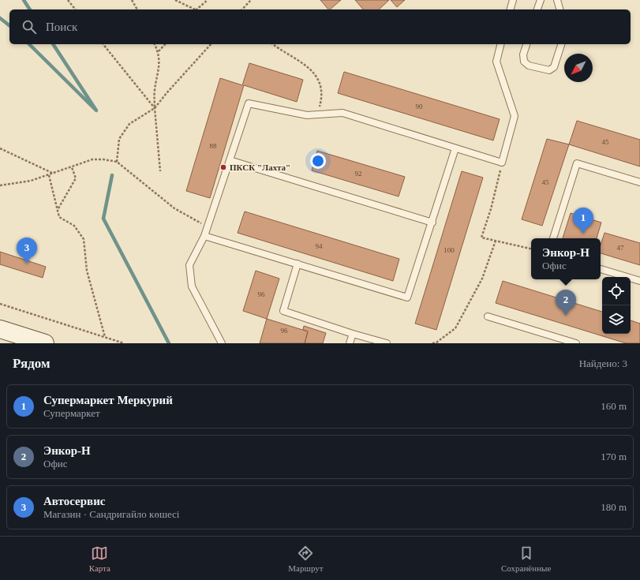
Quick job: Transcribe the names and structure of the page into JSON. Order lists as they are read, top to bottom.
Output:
{
  "places": ["ПКСК \"Лахта\""],
  "house_numbers": [
    "90",
    "45",
    "88",
    "92",
    "45",
    "94",
    "47",
    "100",
    "96",
    "96"
  ],
  "north": "bottom left",
  "page": {
    "search": "Поиск",
    "pins": ["1", "3", "2"],
    "popup": ["Энкор-Н", "Офис"],
    "heading": ["Рядом", "Найдено: 3"],
    "list": [
      {
        "mark": "1",
        "name": "Супермаркет Меркурий",
        "note": "Супермаркет",
        "value": "160 m"
      },
      {
        "mark": "2",
        "name": "Энкор-Н",
        "note": "Офис",
        "value": "170 m"
      },
      {
        "mark": "3",
        "name": "Автосервис",
        "note": "Магазин · Сандригайло көшесі",
        "value": "180 m"
      }
    ],
    "nav": ["Карта", "Маршрут", "Сохранённые"]
  }
}
